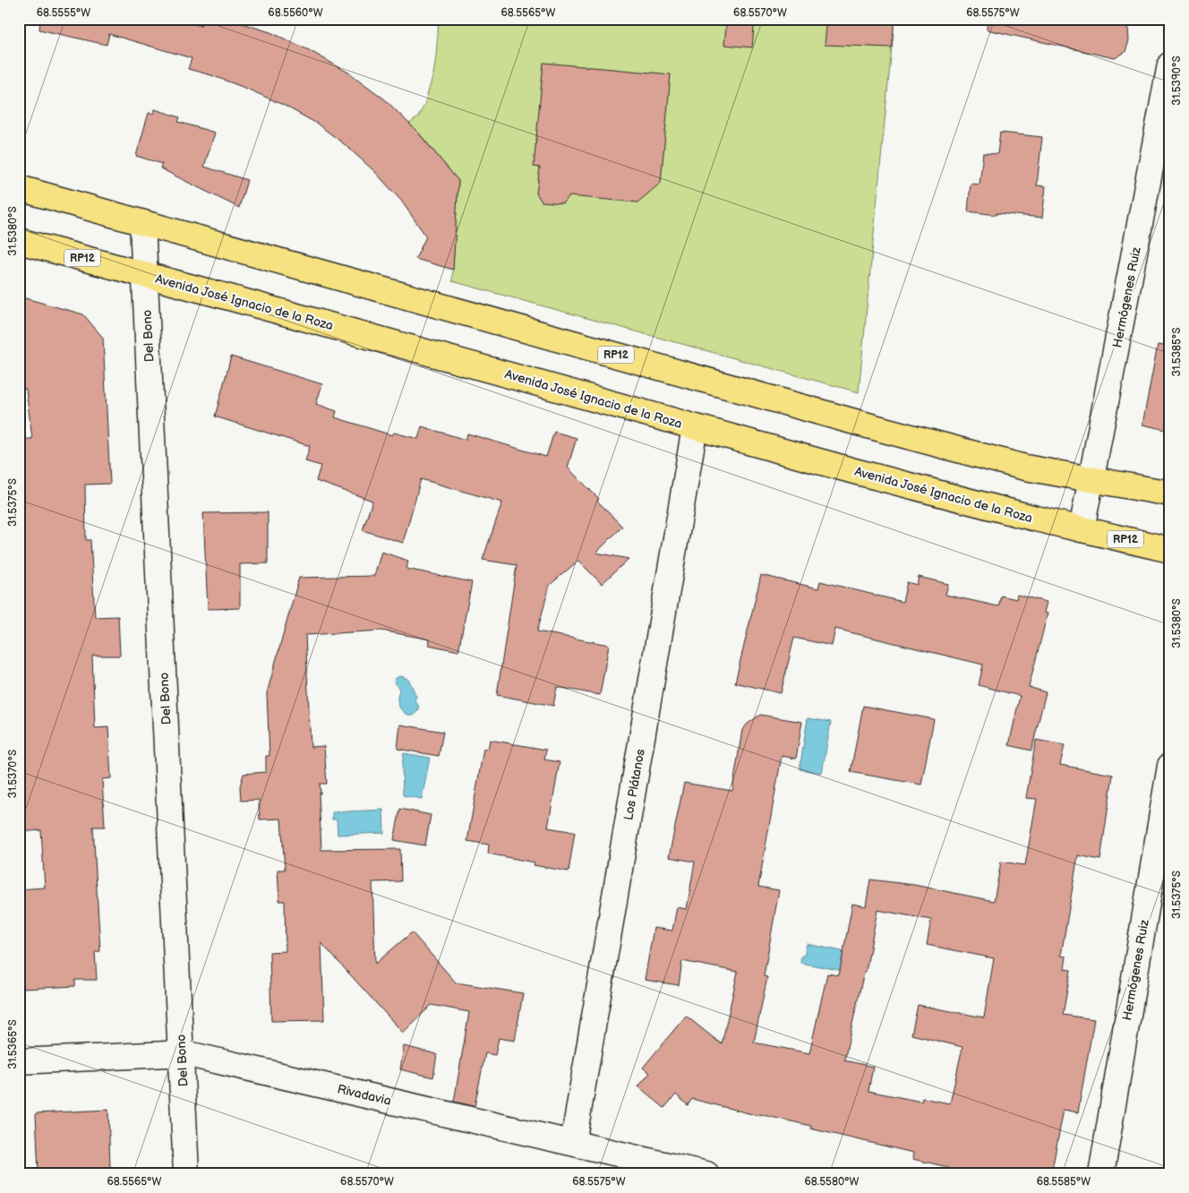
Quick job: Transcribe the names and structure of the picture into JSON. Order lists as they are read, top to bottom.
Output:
{
  "streets": {
    "main road": ["RP12", "Avenida José Ignacio de la Roza"],
    "street": [
      "Hermógenes Ruiz",
      "Del Bono",
      "Los Plátanos",
      "Rivadavia"
    ]
  },
  "crossings": [
    ["RP12", "Hermógenes Ruiz"],
    ["RP12", "Del Bono"],
    ["Hermógenes Ruiz", "Avenida José Ignacio de la Roza"],
    ["Avenida José Ignacio de la Roza", "Del Bono"],
    ["Avenida José Ignacio de la Roza", "Los Plátanos"],
    ["Del Bono", "Rivadavia"],
    ["Los Plátanos", "Rivadavia"]
  ],
  "coordinates": [
    "68.5555°W",
    "68.5560°W",
    "68.5565°W",
    "68.5570°W",
    "68.5575°W",
    "31.5390°S",
    "31.5380°S",
    "31.5385°S",
    "31.5375°S",
    "31.5370°S",
    "31.5365°S",
    "68.5580°W",
    "68.5585°W"
  ]
}
